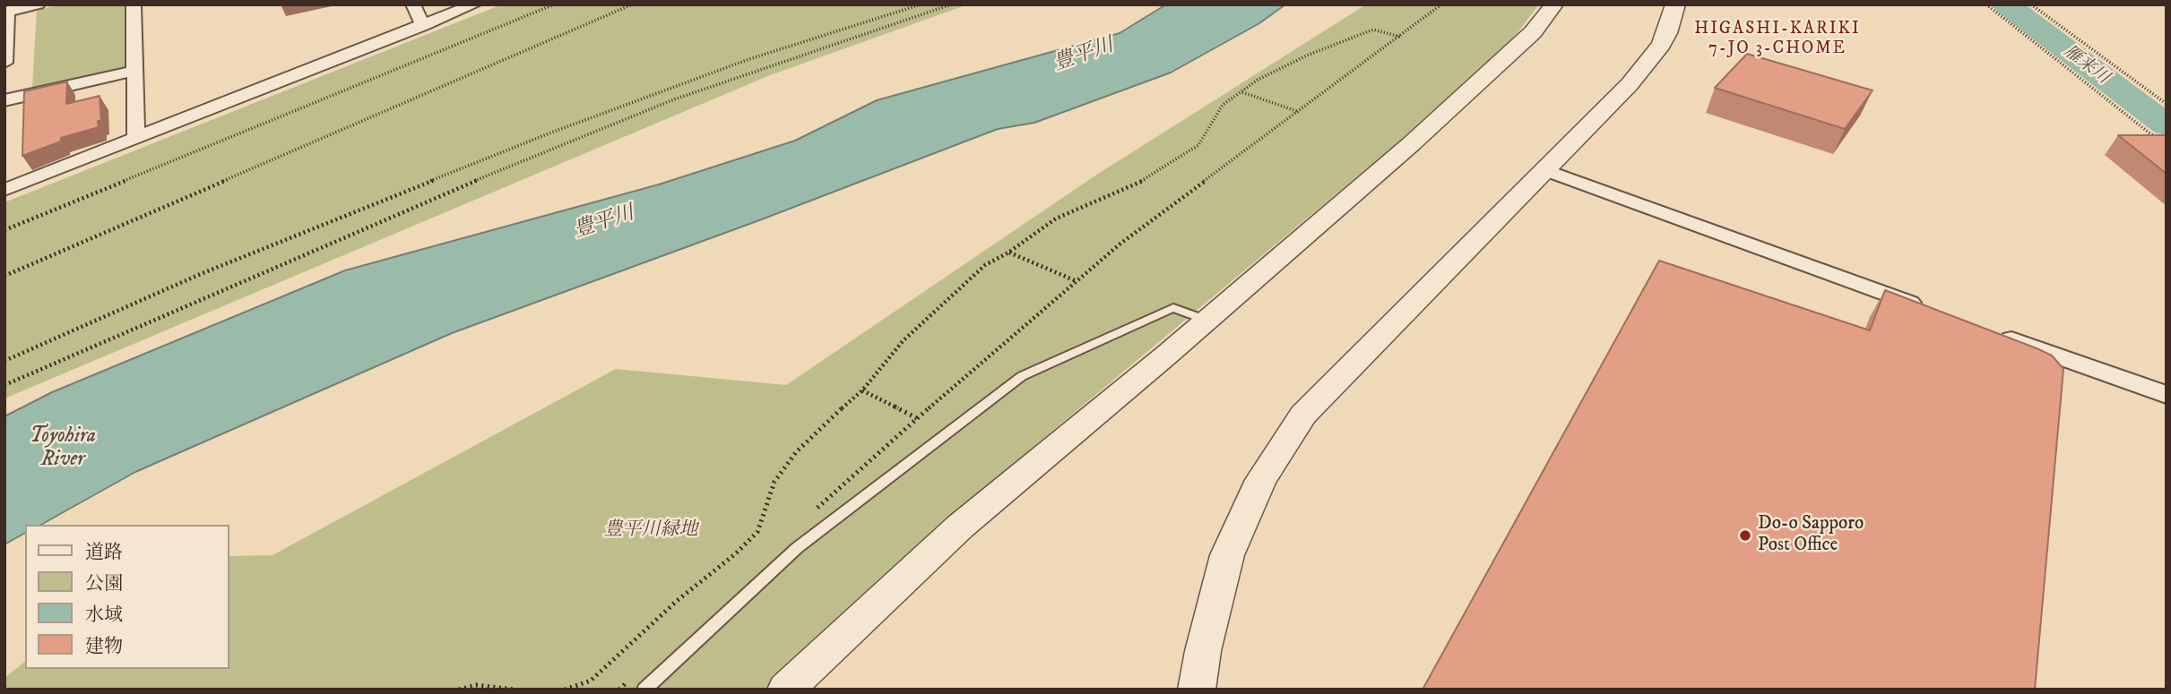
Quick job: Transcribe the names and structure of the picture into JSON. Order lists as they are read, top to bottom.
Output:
{
  "districts": ["HIGASHI-KARIKI 7-JO 3-CHOME"],
  "water": ["豊平川", "雁来川", "Toyohira River"],
  "parks": ["豊平川緑地"],
  "places": ["Do-o Sapporo Post Office"],
  "legend": [
    "道路",
    "公園",
    "水域",
    "建物"
  ]
}
